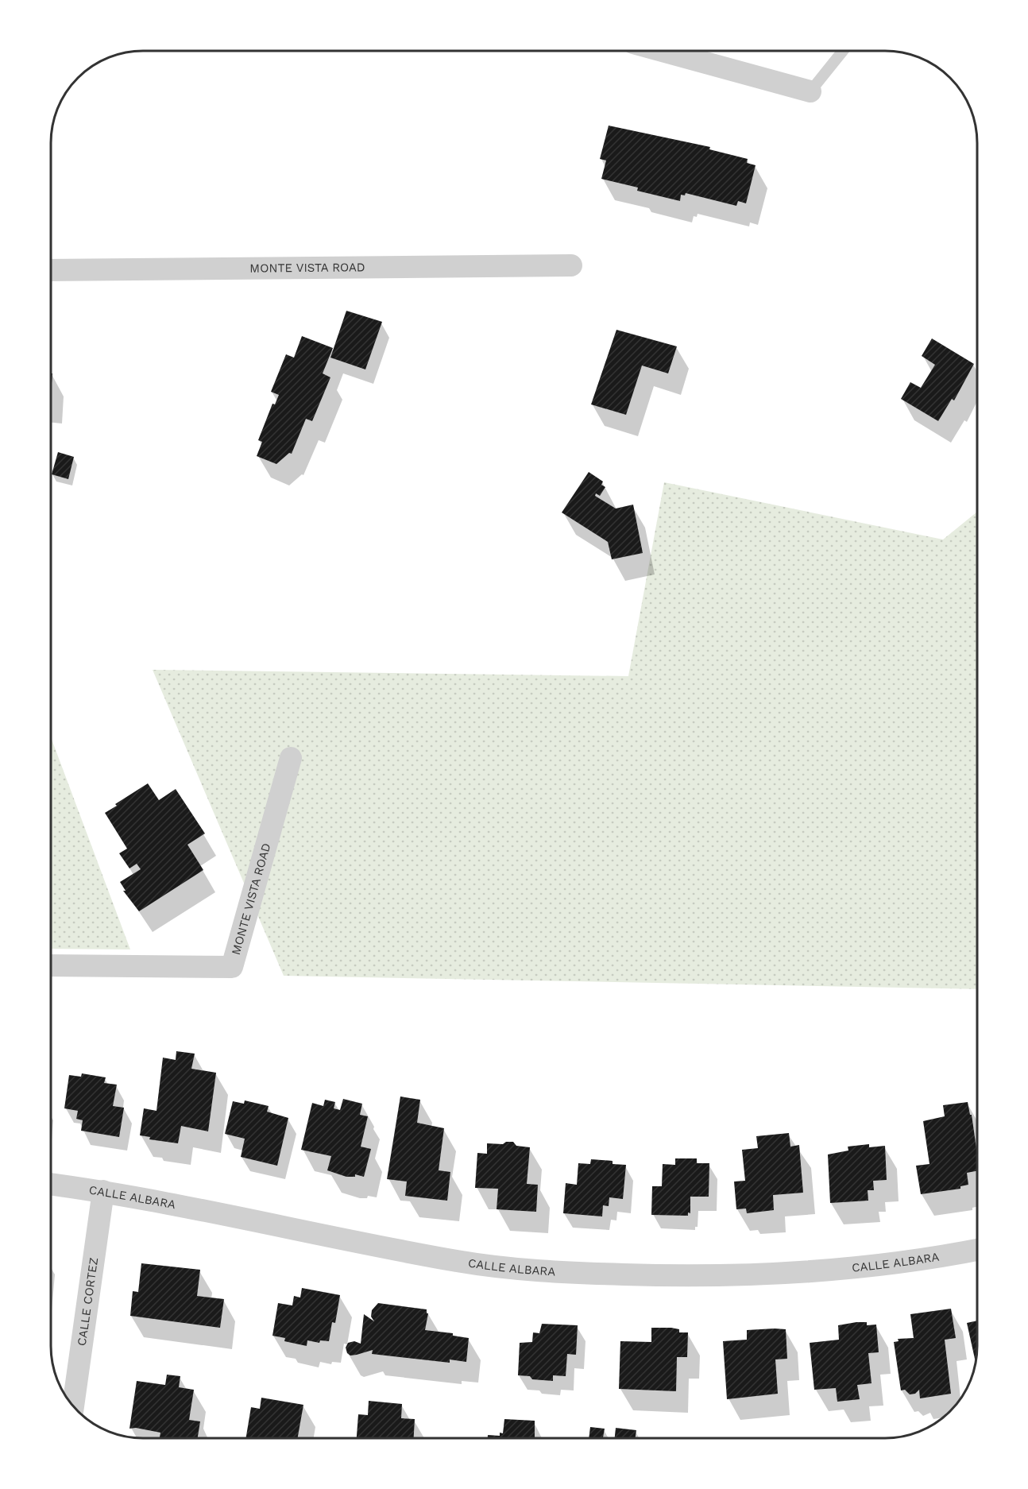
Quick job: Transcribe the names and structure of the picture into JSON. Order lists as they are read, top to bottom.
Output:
{
  "streets": {
    "street": ["MONTE VISTA ROAD", "CALLE ALBARA", "CALLE CORTEZ"]
  },
  "crossings": [
    ["CALLE ALBARA", "CALLE CORTEZ"]
  ]
}
